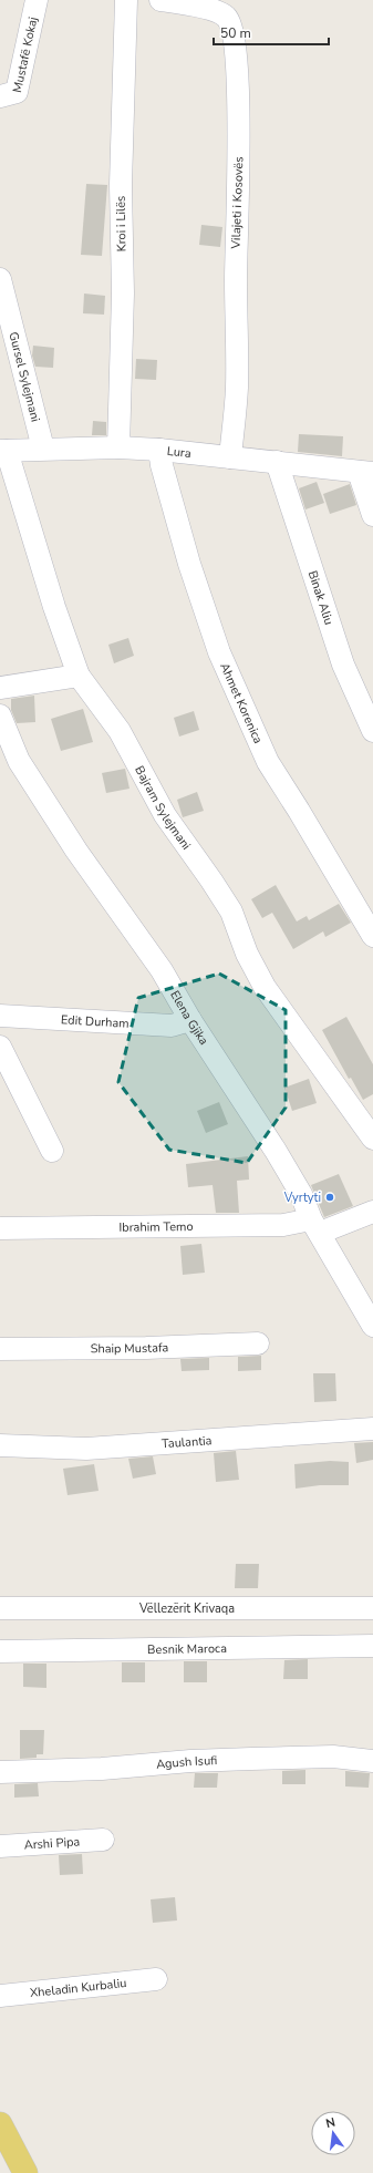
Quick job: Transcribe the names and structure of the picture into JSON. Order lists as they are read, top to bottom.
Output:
{
  "streets": {
    "street": [
      "Mustafë Kokaj",
      "Vilajeti i Kosovës",
      "Kroi i Lilës",
      "Gursel Sylejmani",
      "Lura",
      "Binak Aliu",
      "Ahmet Korenica",
      "Bajram Sylejmani",
      "Elena Gjika",
      "Edit Durham",
      "Ibrahim Temo",
      "Shaip Mustafa",
      "Taulantia",
      "Vëllezërit Krivaqa",
      "Besnik Maroca",
      "Agush Isufi",
      "Arshi Pipa",
      "Xheladin Kurbaliu"
    ]
  },
  "crossings": [
    ["Vilajeti i Kosovës", "Lura"],
    ["Kroi i Lilës", "Lura"],
    ["Gursel Sylejmani", "Lura"],
    ["Lura", "Binak Aliu"],
    ["Lura", "Ahmet Korenica"],
    ["Lura", "Bajram Sylejmani"],
    ["Elena Gjika", "Edit Durham"],
    ["Elena Gjika", "Ibrahim Temo"]
  ],
  "places": ["Vyrtyti"],
  "scale_bar": "50 m",
  "north": "top"
}
